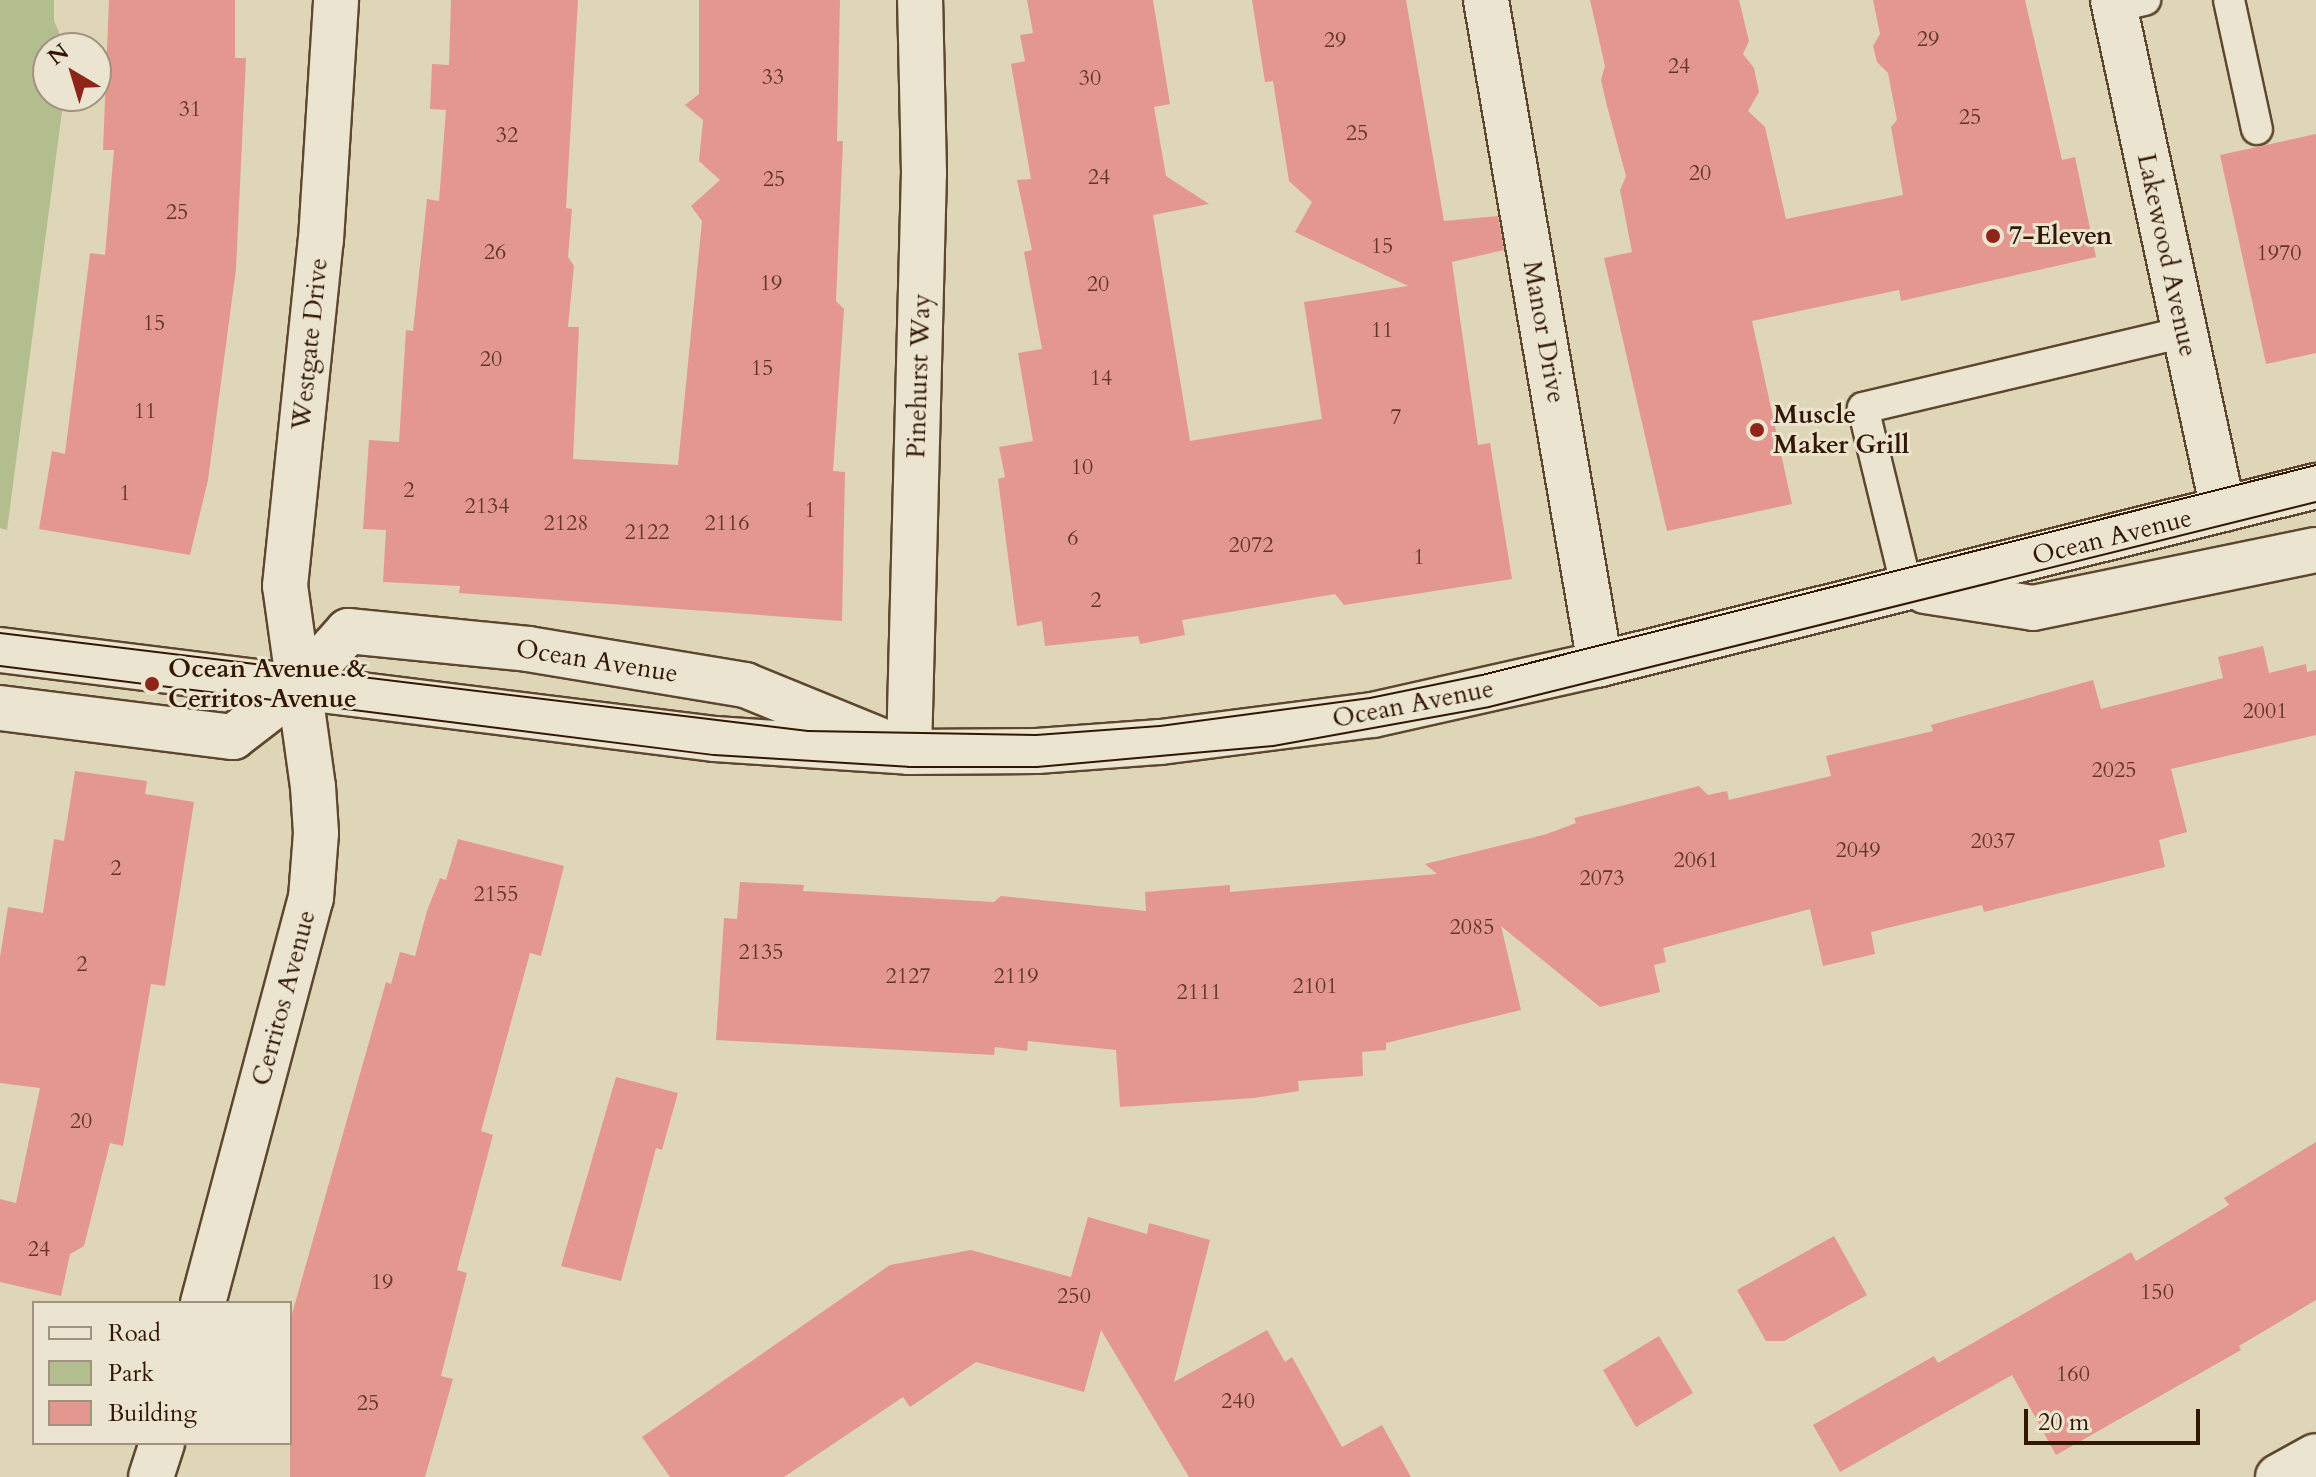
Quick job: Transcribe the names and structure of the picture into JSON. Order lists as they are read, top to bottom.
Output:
{
  "streets": {
    "main road": [
      "Lakewood Avenue",
      "Manor Drive",
      "Westgate Drive",
      "Pinehurst Way",
      "Ocean Avenue",
      "Cerritos Avenue"
    ]
  },
  "crossings": [
    ["Lakewood Avenue", "Ocean Avenue"],
    ["Manor Drive", "Ocean Avenue"],
    ["Westgate Drive", "Ocean Avenue"],
    ["Westgate Drive", "Cerritos Avenue"],
    ["Pinehurst Way", "Ocean Avenue"],
    ["Ocean Avenue", "Cerritos Avenue"]
  ],
  "places": ["7-Eleven", "Muscle Maker Grill", "Ocean Avenue & Cerritos Avenue"],
  "house_numbers": [
    "29",
    "29",
    "24",
    "33",
    "30",
    "31",
    "25",
    "25",
    "32",
    "20",
    "24",
    "25",
    "25",
    "15",
    "26",
    "1970",
    "19",
    "20",
    "15",
    "11",
    "20",
    "15",
    "14",
    "11",
    "7",
    "10",
    "2",
    "1",
    "2134",
    "1",
    "2128",
    "2116",
    "2122",
    "6",
    "2072",
    "1",
    "2",
    "2001",
    "2025",
    "2037",
    "2049",
    "2061",
    "2",
    "2073",
    "2155",
    "2085",
    "2135",
    "2",
    "2127",
    "2119",
    "2101",
    "2111",
    "20",
    "24",
    "19",
    "150",
    "250",
    "160",
    "240",
    "25"
  ],
  "legend": ["Road", "Park", "Building"],
  "scale_bar": "20 m",
  "north": "top left"
}
